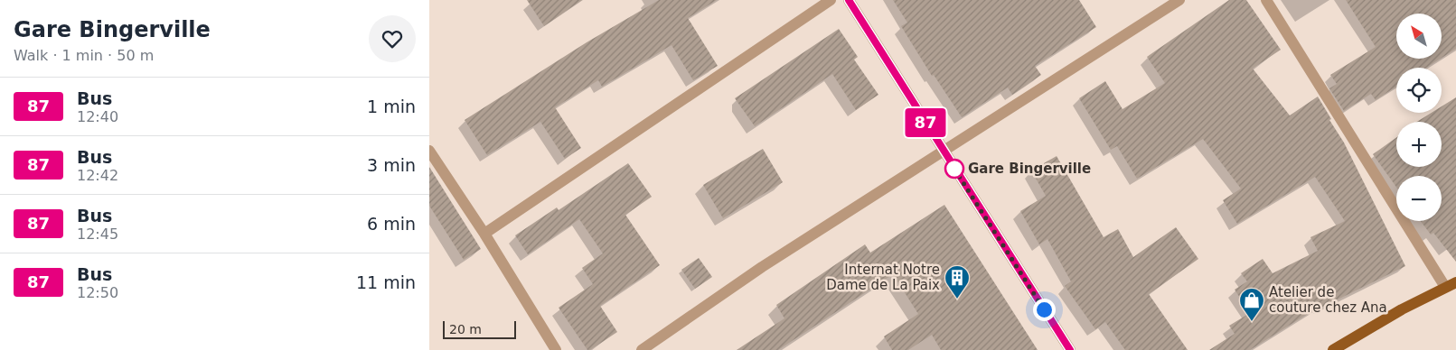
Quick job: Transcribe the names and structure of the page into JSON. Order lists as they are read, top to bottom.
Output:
{
  "places": {
    "other": ["Gare Bingerville"],
    "building": ["Internat Notre Dame de La Paix"],
    "shop": ["Atelier de couture chez Ana"]
  },
  "lines": ["bus line 87"],
  "scale_bar": "20 m",
  "north": "top left",
  "page": {
    "heading": ["Gare Bingerville", "Walk · 1 min · 50 m"],
    "on_map": "87",
    "map_buttons": ["+", "−"],
    "list": [
      {
        "mark": "87",
        "name": "Bus",
        "note": "12:40",
        "value": "1 min"
      },
      {
        "mark": "87",
        "name": "Bus",
        "note": "12:42",
        "value": "3 min"
      },
      {
        "mark": "87",
        "name": "Bus",
        "note": "12:45",
        "value": "6 min"
      },
      {
        "mark": "87",
        "name": "Bus",
        "note": "12:50",
        "value": "11 min"
      }
    ],
    "scale": "20 m"
  }
}
